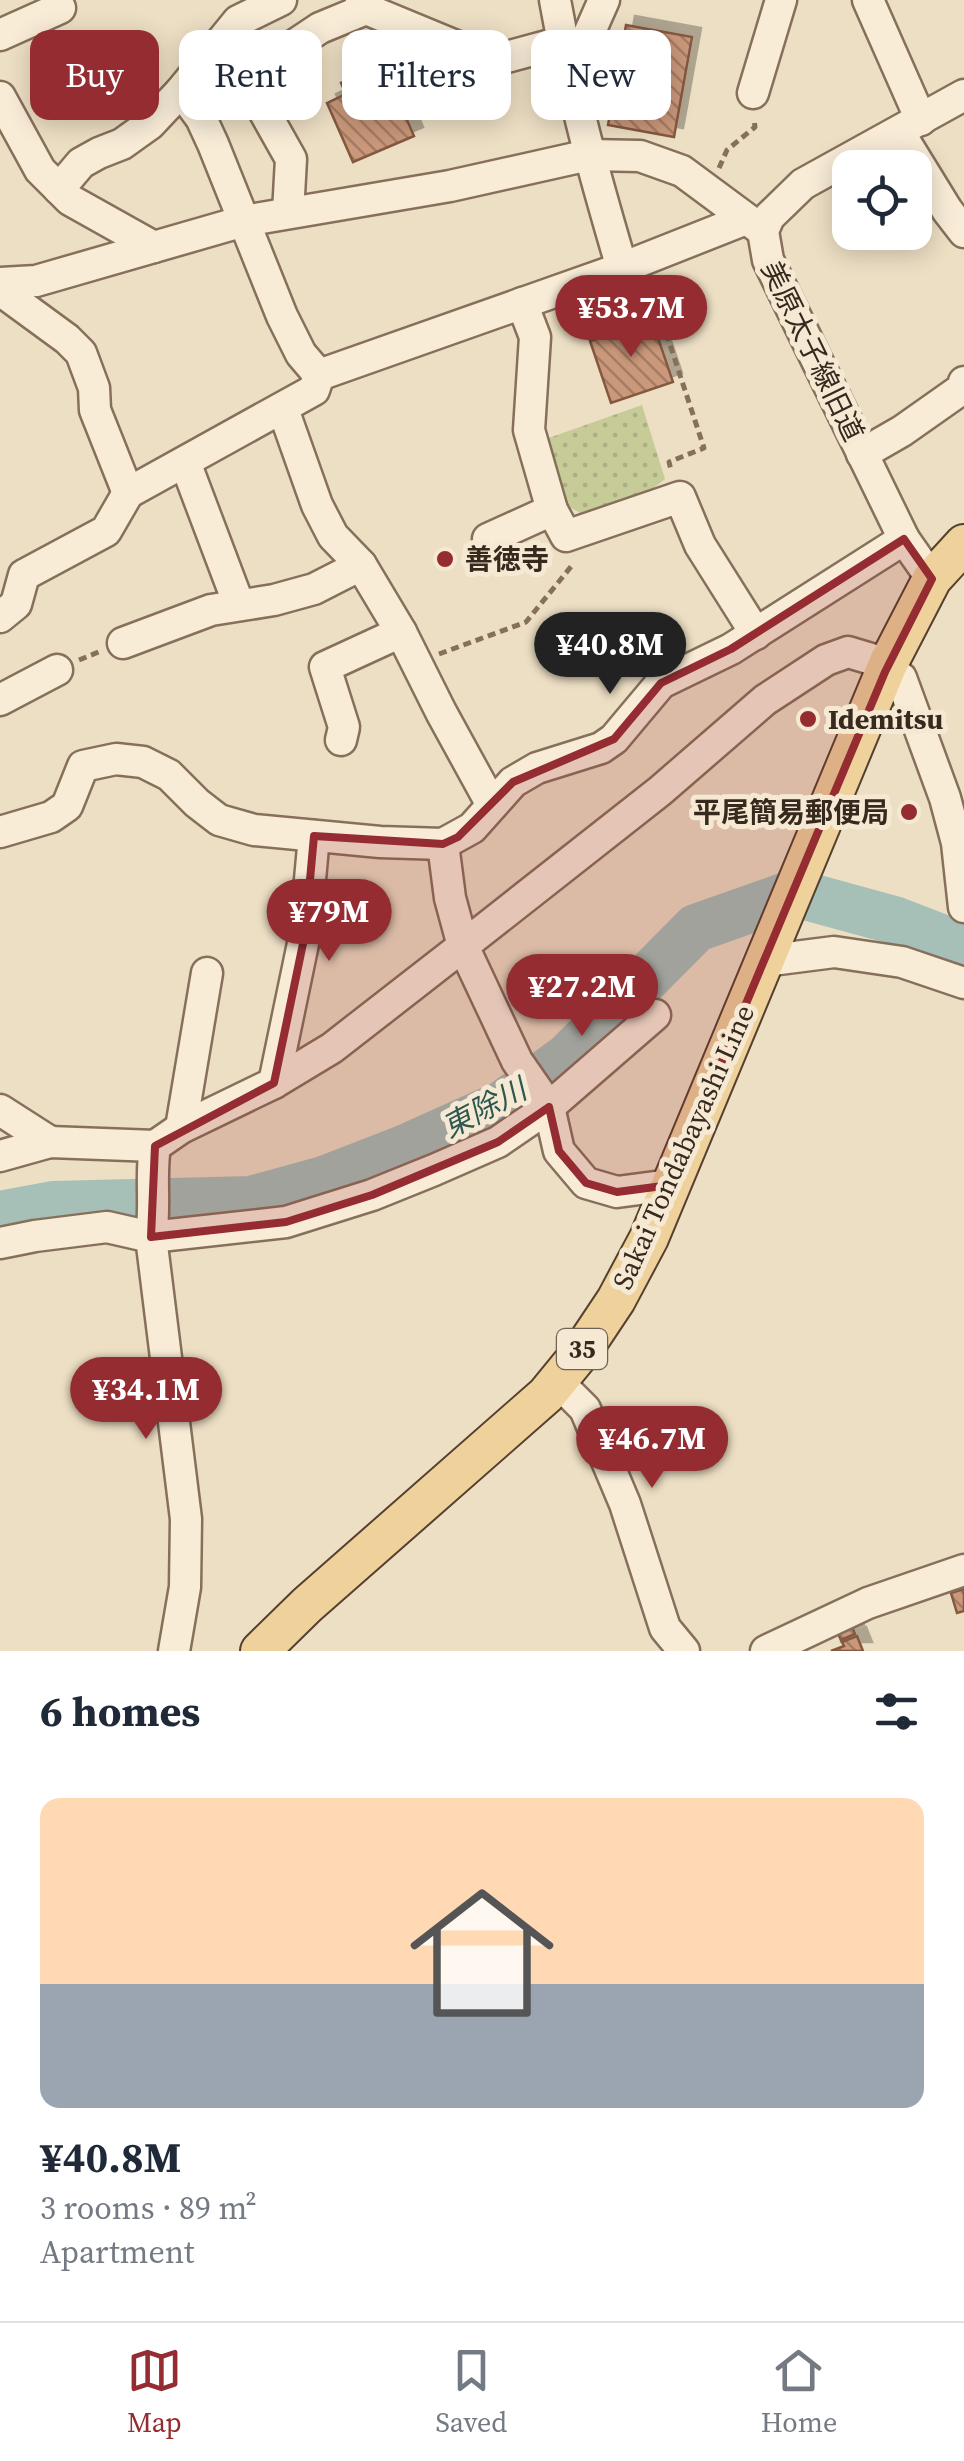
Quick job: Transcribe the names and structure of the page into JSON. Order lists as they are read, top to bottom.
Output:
{
  "streets": {
    "main road": ["Sakai Tondabayashi Line", "35"],
    "street": ["美原太子線旧道"]
  },
  "crossings": [
    ["美原太子線旧道", "Sakai Tondabayashi Line"]
  ],
  "water": ["東除川"],
  "places": ["善徳寺", "Idemitsu", "平尾簡易郵便局"],
  "page": {
    "chip": [
      "Buy",
      "Rent",
      "Filters",
      "New"
    ],
    "price": [
      "¥53.7M",
      "¥40.8M",
      "¥79M",
      "¥27.2M",
      "¥34.1M",
      "¥46.7M"
    ],
    "heading": "6 homes",
    "list": [
      {
        "name": "¥40.8M",
        "note": "3 rooms · 89 m² · Apartment"
      }
    ],
    "tabs": ["Map", "Saved", "Home"]
  }
}
